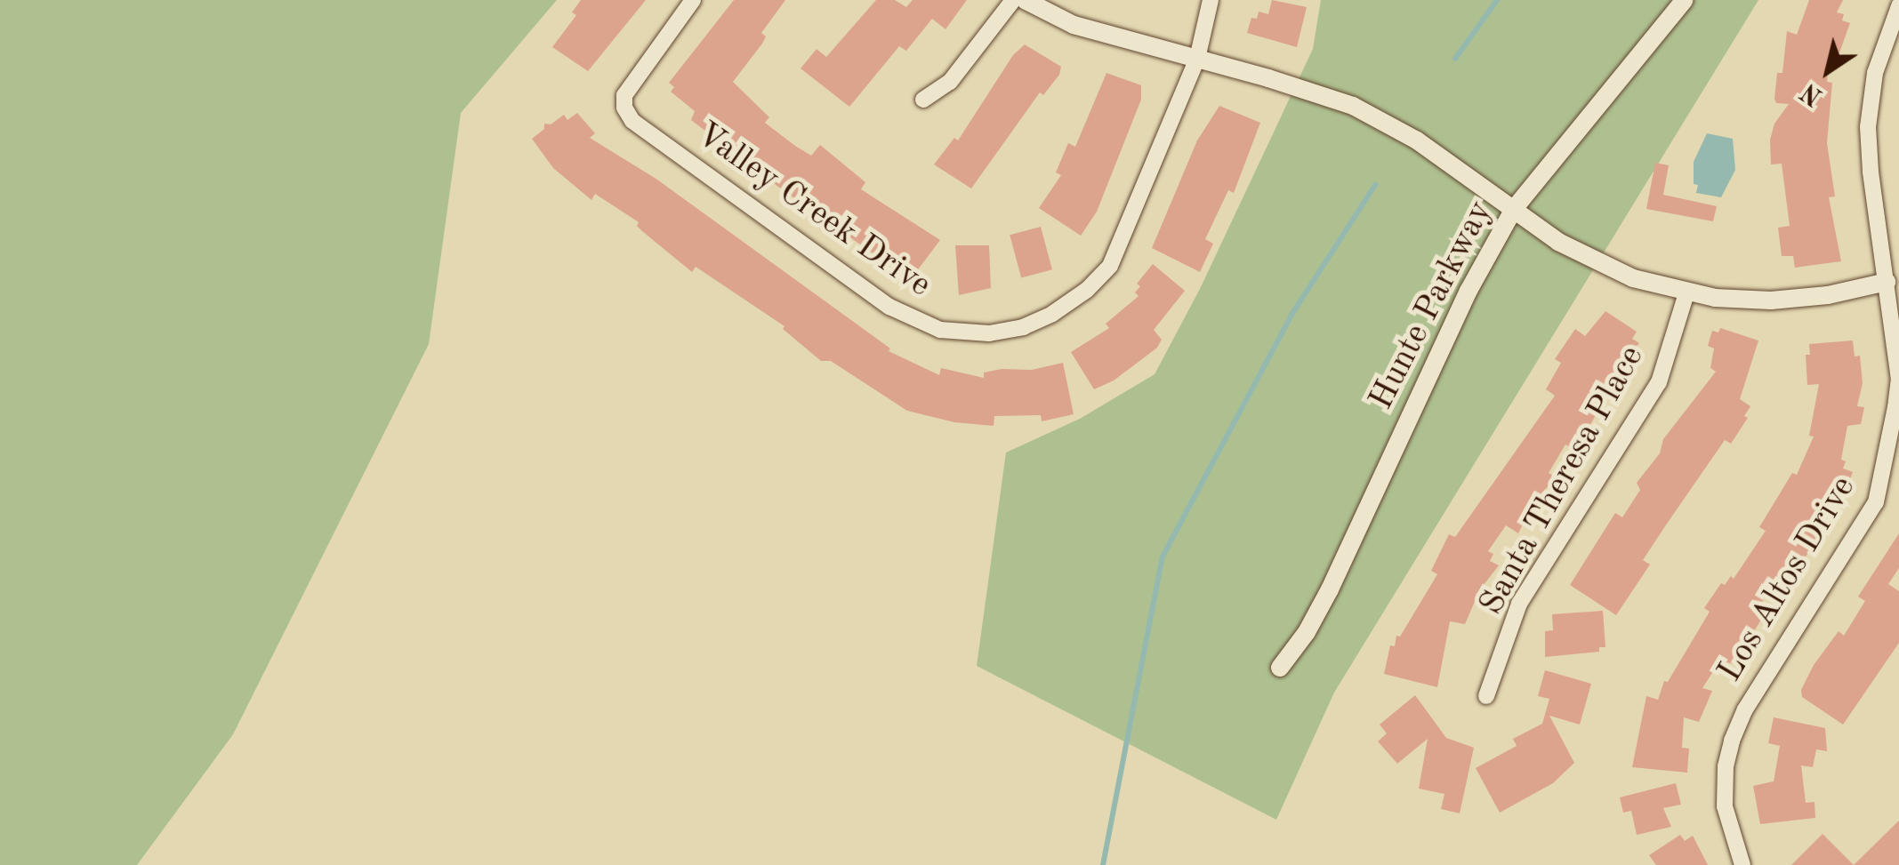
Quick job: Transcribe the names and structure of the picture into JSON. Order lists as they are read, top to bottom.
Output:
{
  "streets": {
    "street": [
      "Valley Creek Drive",
      "Hunte Parkway",
      "Santa Theresa Place",
      "Los Altos Drive"
    ]
  },
  "north": "bottom left"
}
